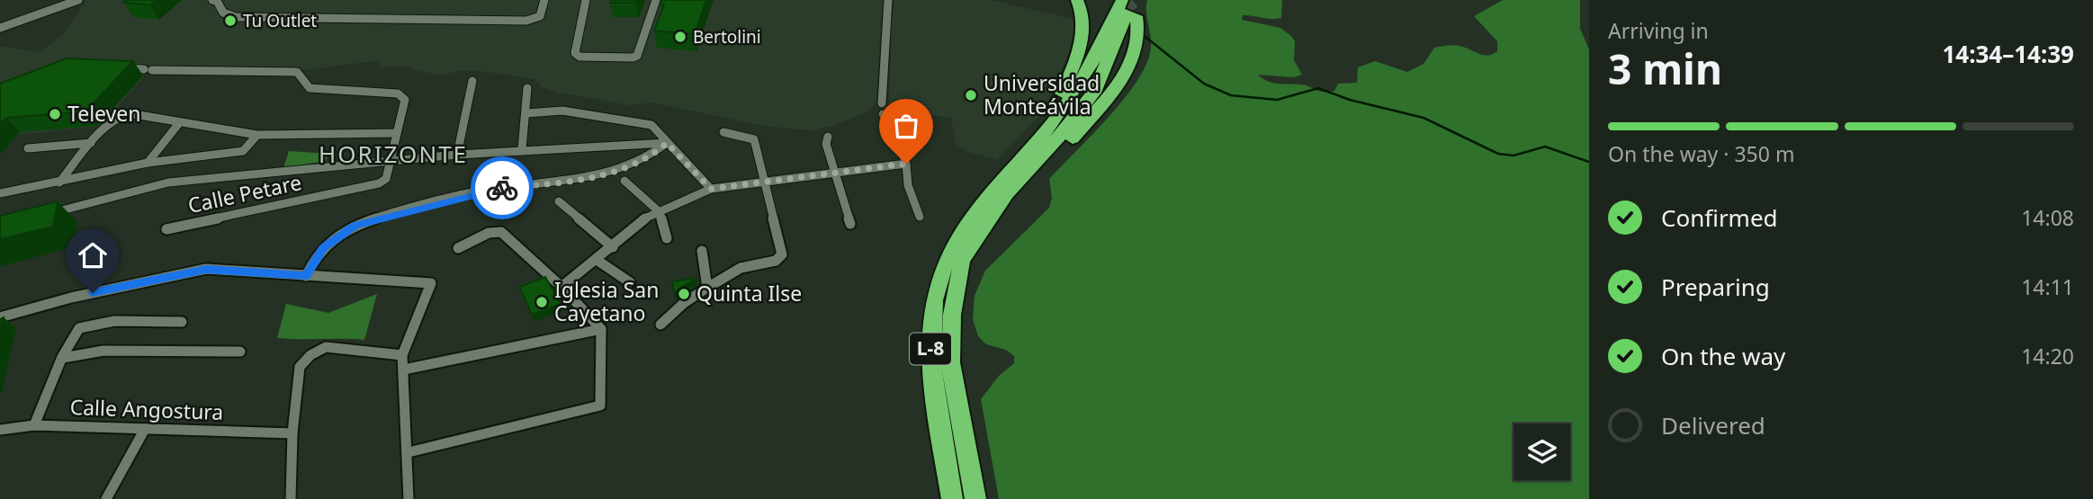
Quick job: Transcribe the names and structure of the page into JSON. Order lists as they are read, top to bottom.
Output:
{
  "streets": {
    "highway": ["L-8"],
    "street": ["Calle Petare", "Calle Angostura"]
  },
  "districts": ["HORIZONTE"],
  "places": [
    "Tu Outlet",
    "Bertolini",
    "Universidad Monteávila",
    "Televen",
    "Quinta Ilse",
    "Iglesia San Cayetano"
  ],
  "page": {
    "heading": ["3 min", "Arriving in", "14:34–14:39"],
    "bar": "On the way · 350 m",
    "list": [
      ["Confirmed", "14:08"],
      ["Preparing", "14:11"],
      ["On the way", "14:20"],
      "Delivered"
    ]
  }
}
